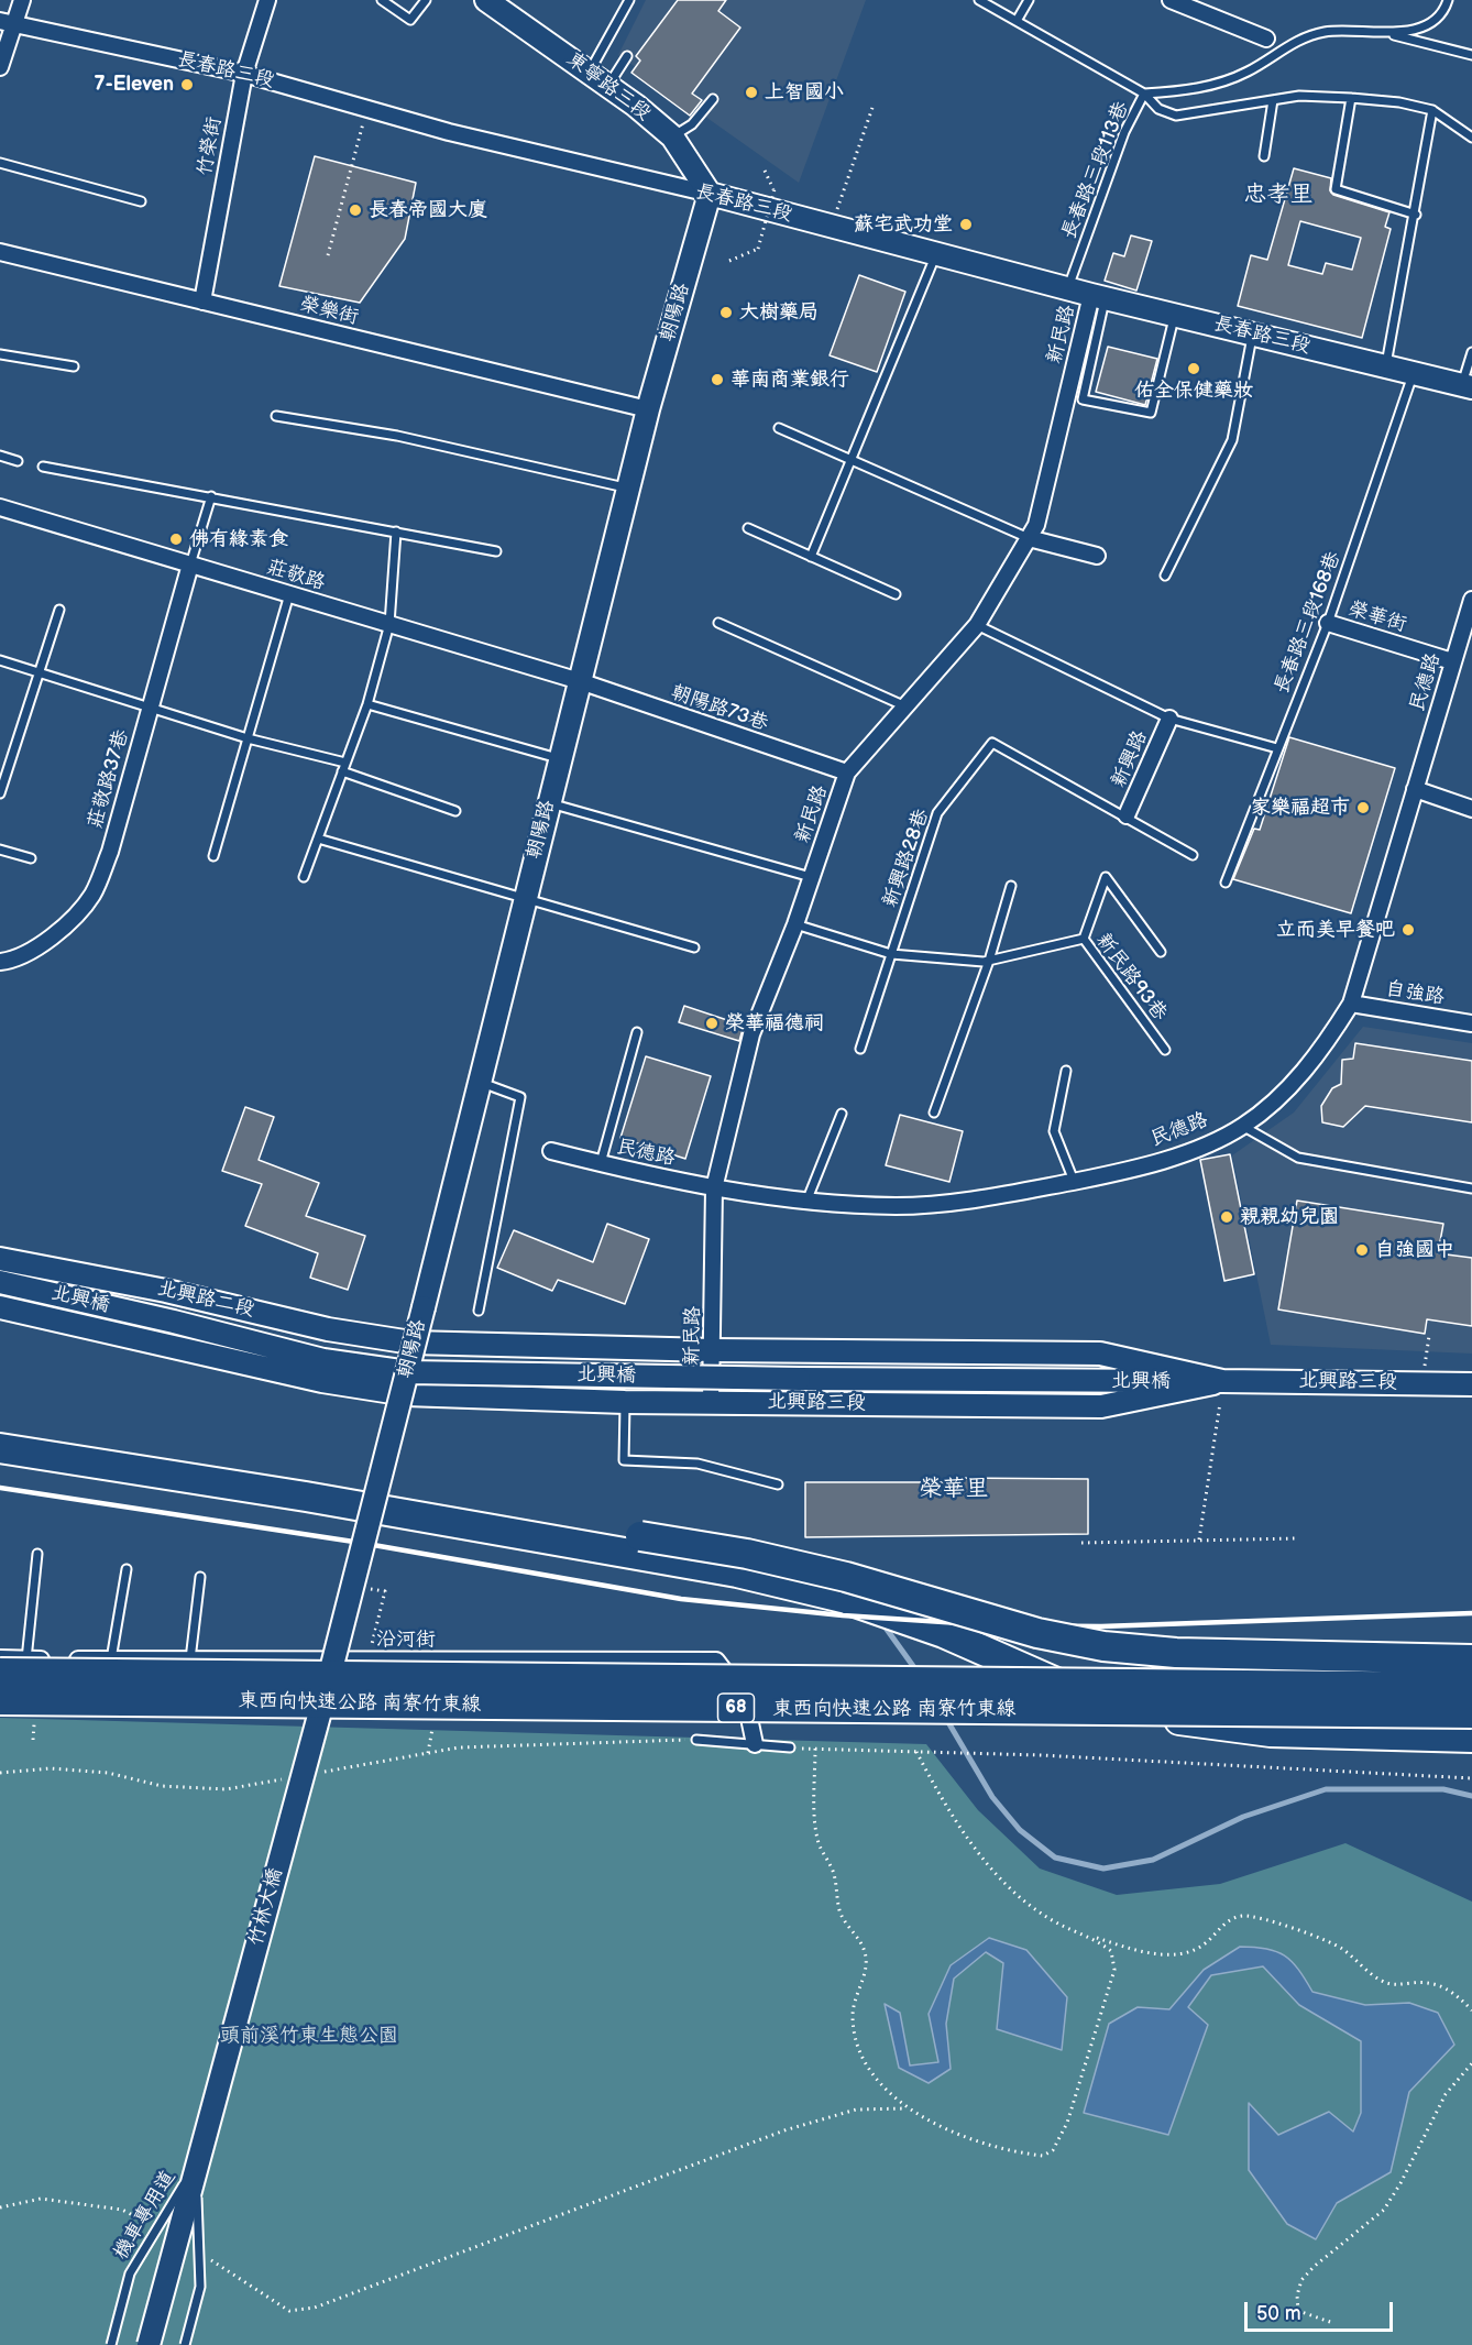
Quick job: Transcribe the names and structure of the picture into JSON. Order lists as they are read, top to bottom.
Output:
{
  "streets": {
    "highway": ["東西向快速公路 南寮竹東線", "68"],
    "street": [
      "長春路三段",
      "東寧路三段",
      "竹榮街",
      "榮樂街",
      "朝陽路",
      "新民路",
      "莊敬路",
      "榮華街",
      "民德路",
      "朝陽路73巷",
      "新興路",
      "莊敬路37巷",
      "自強路",
      "北興橋",
      "北興路二段",
      "北興路三段",
      "沿河街",
      "竹林大橋"
    ],
    "lane": [
      "長春路三段113巷",
      "長春路三段168巷",
      "新興路28巷",
      "新民路93巷",
      "機車專用道"
    ]
  },
  "crossings": [
    ["長春路三段", "東寧路三段"],
    ["長春路三段", "竹榮街"],
    ["長春路三段", "長春路三段113巷"],
    ["長春路三段", "朝陽路"],
    ["長春路三段", "新民路"],
    ["長春路三段", "長春路三段168巷"],
    ["東寧路三段", "朝陽路"],
    ["竹榮街", "榮樂街"],
    ["榮樂街", "朝陽路"],
    ["朝陽路", "莊敬路"],
    ["朝陽路", "朝陽路73巷"],
    ["朝陽路", "北興橋"],
    ["朝陽路", "竹林大橋"],
    ["新民路", "民德路"],
    ["新民路", "朝陽路73巷"],
    ["新民路", "新民路93巷"],
    ["新民路", "北興路三段"],
    ["莊敬路", "朝陽路73巷"],
    ["莊敬路", "莊敬路37巷"],
    ["榮華街", "長春路三段168巷"],
    ["榮華街", "民德路"],
    ["民德路", "自強路"],
    ["新興路", "新興路28巷"],
    ["新興路28巷", "新民路93巷"],
    ["北興橋", "北興路三段"],
    ["北興路二段", "北興路三段"],
    ["竹林大橋", "機車專用道"]
  ],
  "districts": ["忠孝里", "榮華里"],
  "parks": ["頭前溪竹東生態公園"],
  "places": [
    "7-Eleven",
    "上智國小",
    "長春帝國大廈",
    "蘇宅武功堂",
    "大樹藥局",
    "佑全保健藥妝",
    "華南商業銀行",
    "佛有緣素食",
    "家樂福超市",
    "立而美早餐吧",
    "榮華福德祠",
    "親親幼兒園",
    "自強國中"
  ],
  "scale_bar": "50 m"
}
